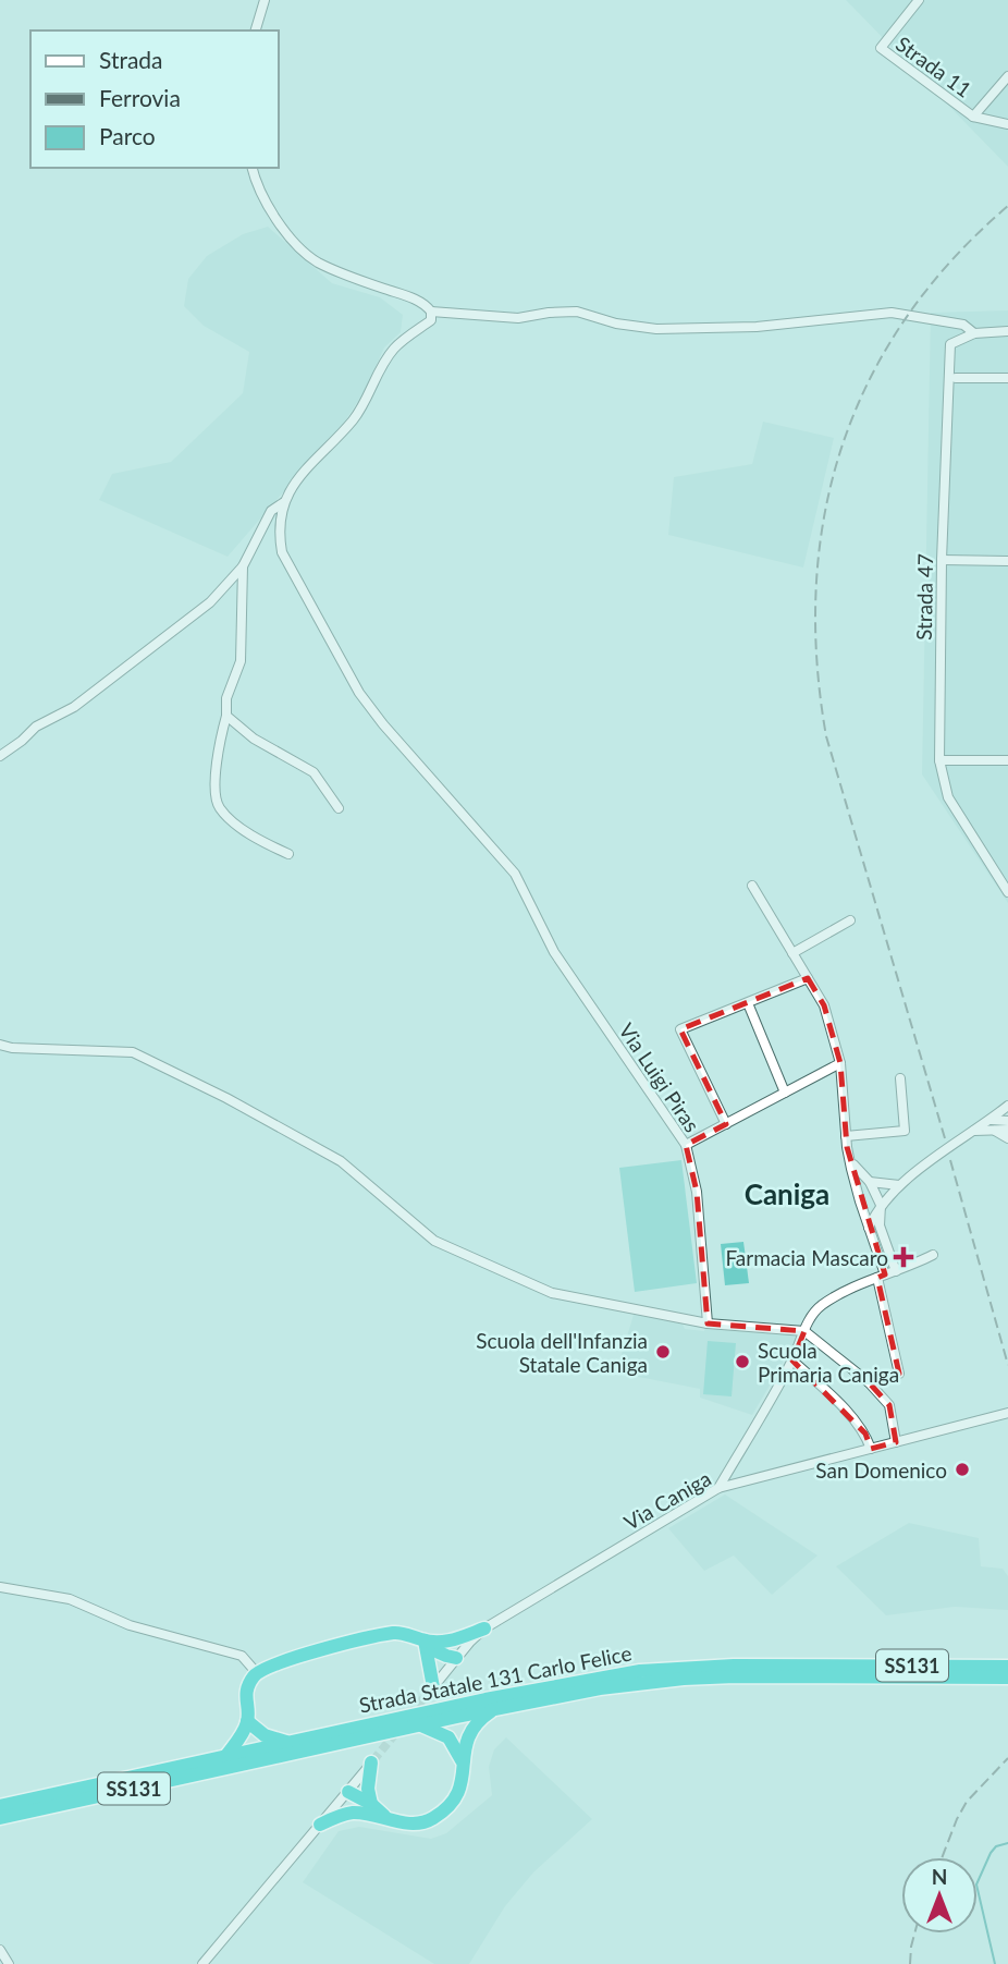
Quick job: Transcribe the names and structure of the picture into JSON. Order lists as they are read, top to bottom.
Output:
{
  "streets": {
    "highway": ["SS131", "Strada Statale 131 Carlo Felice"],
    "street": [
      "Strada 11",
      "Strada 47",
      "Via Luigi Piras",
      "Via Caniga"
    ]
  },
  "districts": ["Caniga"],
  "places": {
    "health": ["Farmacia Mascaro"],
    "other": ["Scuola dell'Infanzia Statale Caniga", "Scuola Primaria Caniga", "San Domenico"]
  },
  "legend": ["Strada", "Ferrovia", "Parco"],
  "north": "top"
}
